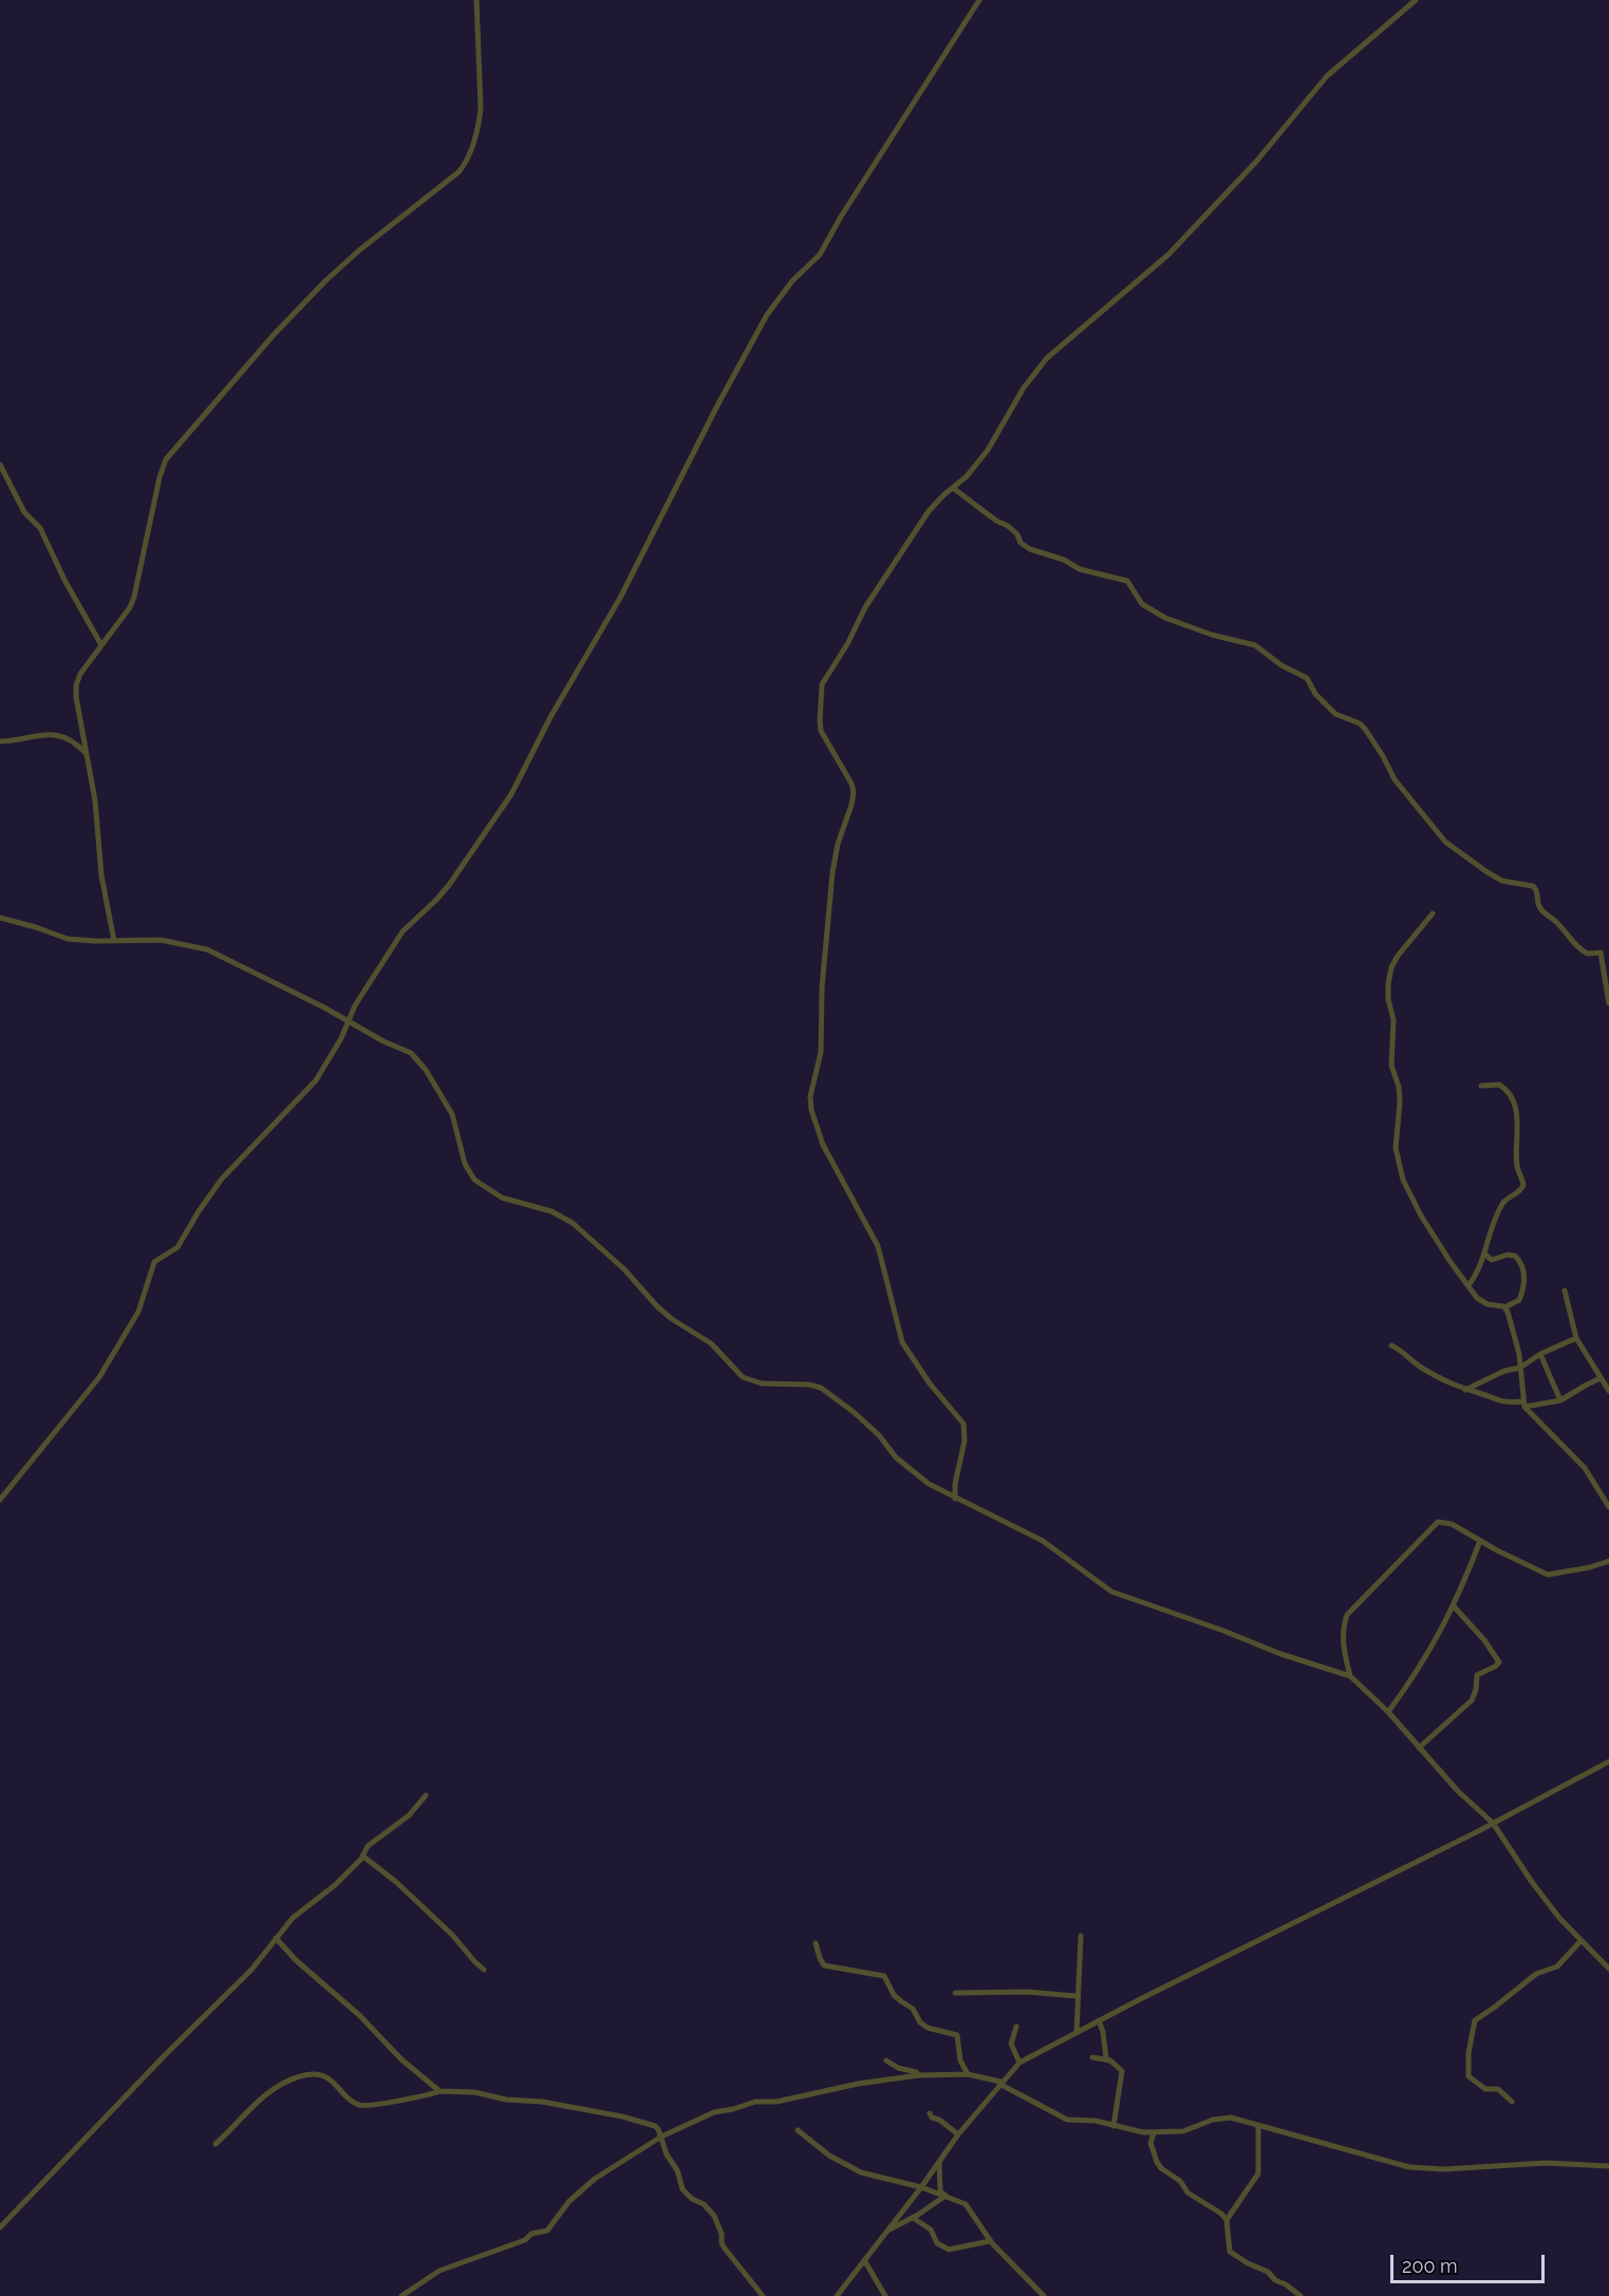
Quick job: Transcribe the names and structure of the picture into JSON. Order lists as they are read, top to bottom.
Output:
{
  "scale_bar": "200 m"
}
